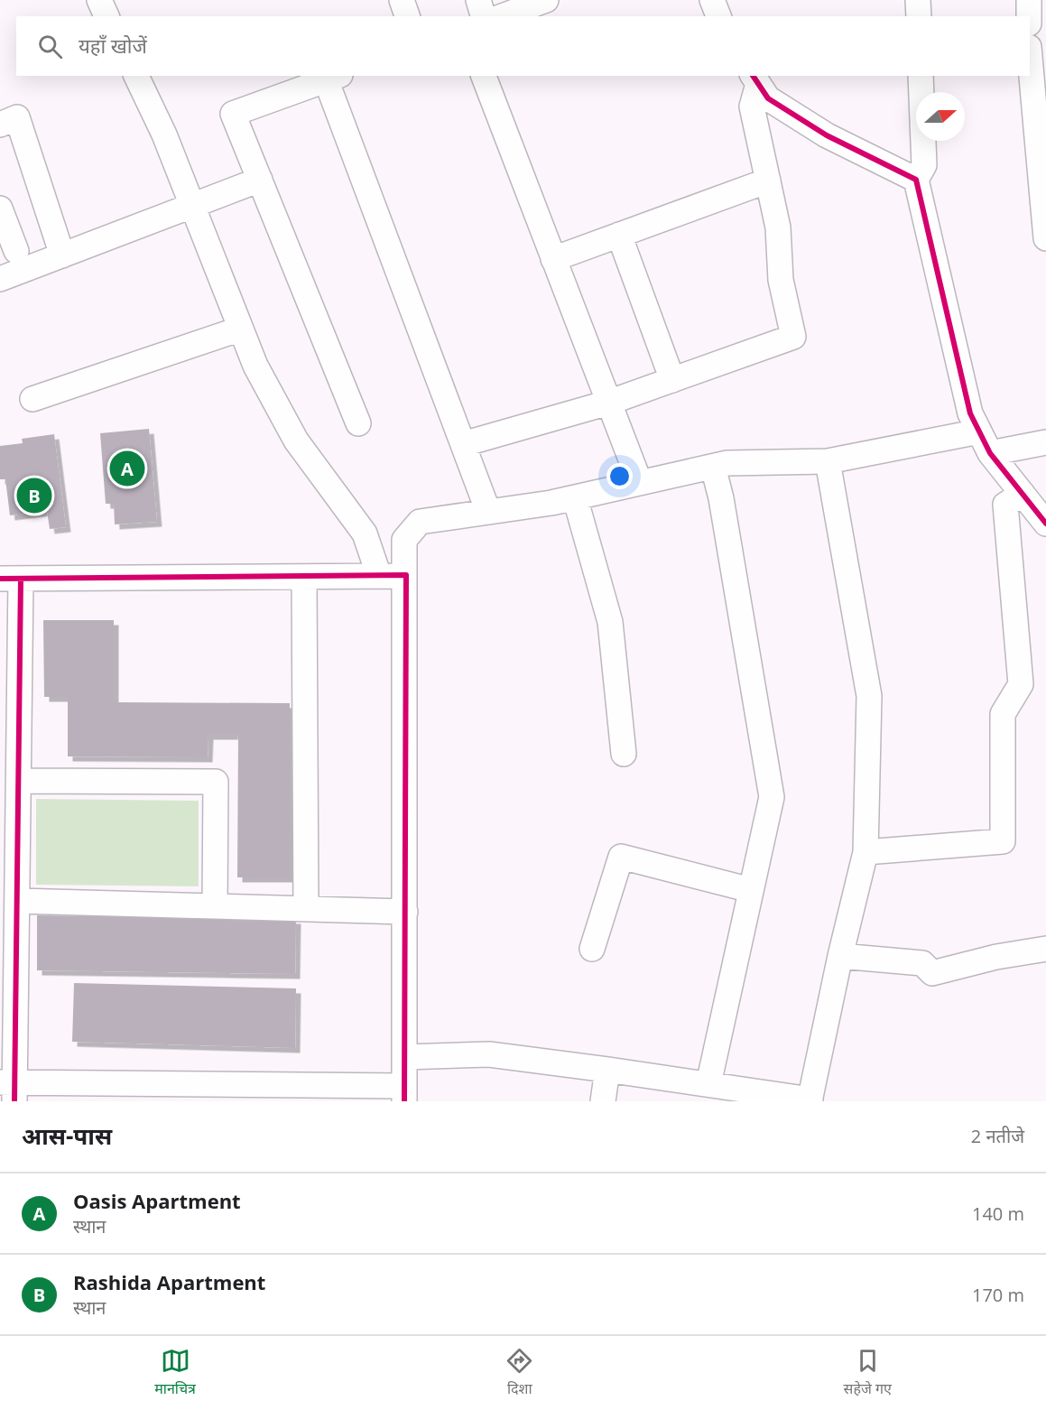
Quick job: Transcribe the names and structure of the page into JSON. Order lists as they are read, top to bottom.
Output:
{
  "north": "right",
  "page": {
    "search": "यहाँ खोजें",
    "pins": ["A", "B"],
    "heading": ["आस-पास", "2 नतीजे"],
    "list": [
      {
        "mark": "A",
        "name": "Oasis Apartment",
        "note": "स्थान",
        "value": "140 m"
      },
      {
        "mark": "B",
        "name": "Rashida Apartment",
        "note": "स्थान",
        "value": "170 m"
      }
    ],
    "nav": ["मानचित्र", "दिशा", "सहेजे गए"]
  }
}
